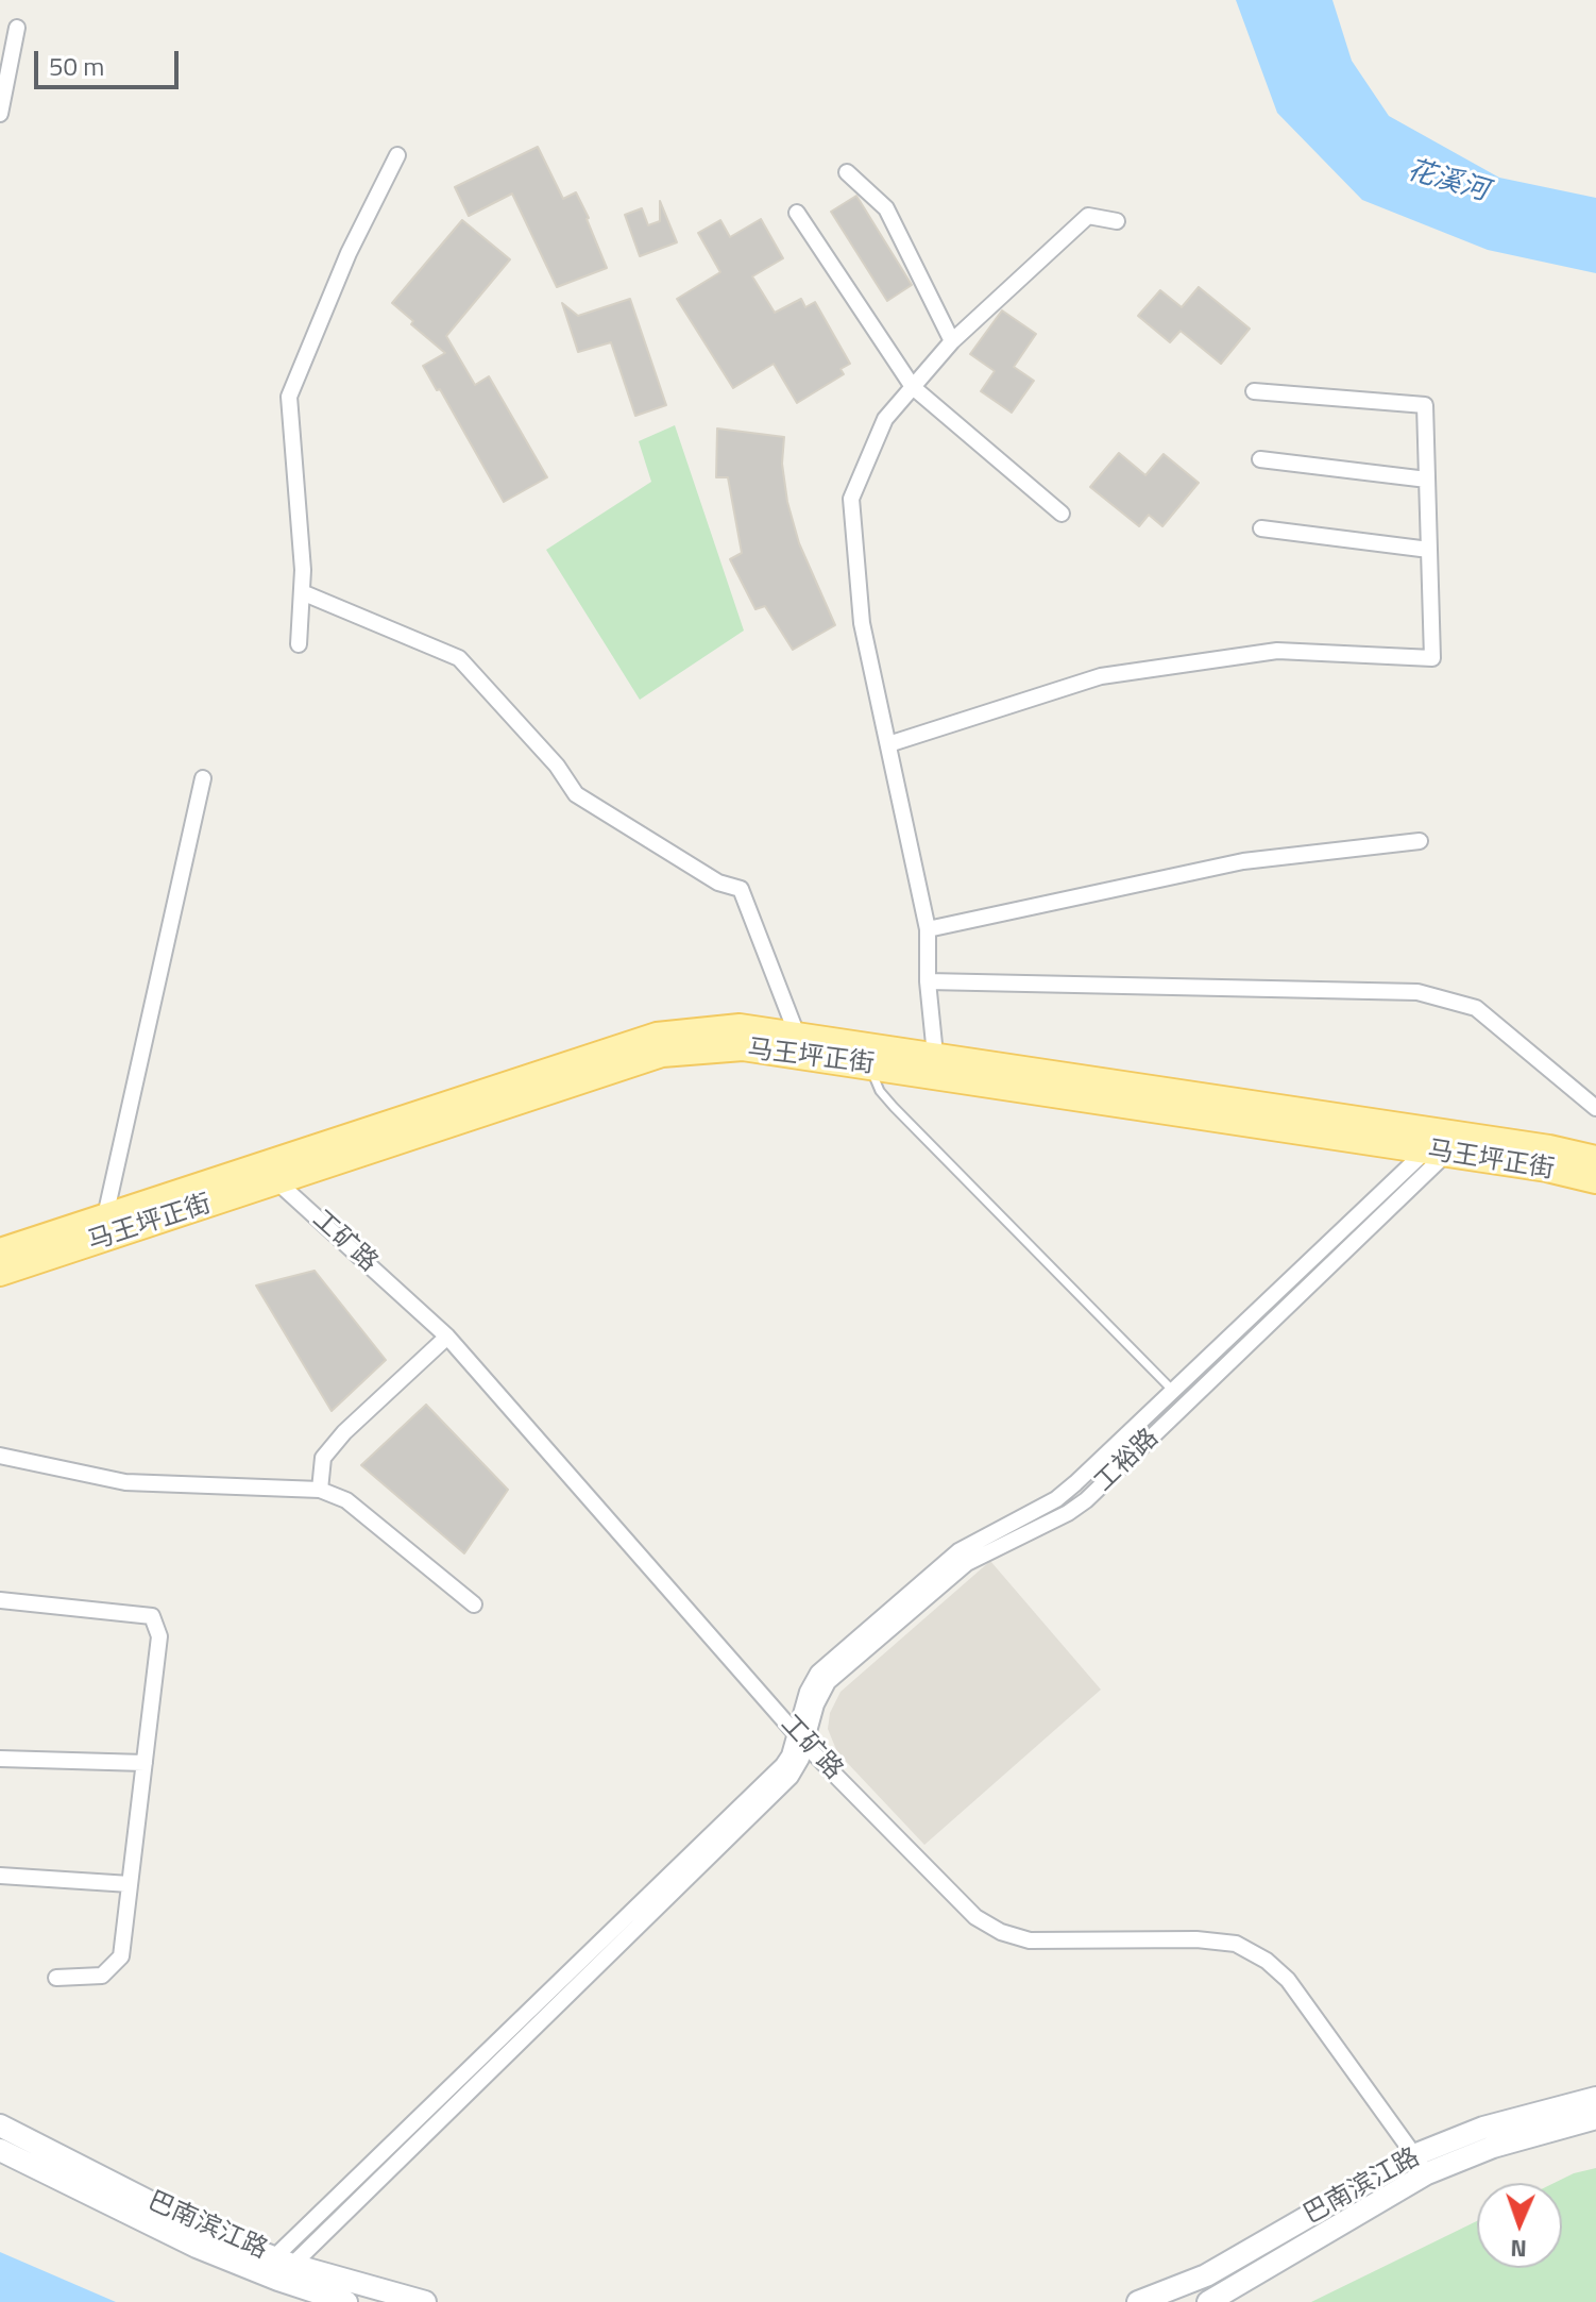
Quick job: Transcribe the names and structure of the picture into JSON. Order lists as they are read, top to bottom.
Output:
{
  "streets": {
    "main road": ["马王坪正街", "巴南滨江路"],
    "street": ["工矿路", "工裕路"]
  },
  "crossings": [
    ["马王坪正街", "工矿路"],
    ["马王坪正街", "工裕路"],
    ["工矿路", "工裕路"],
    ["工矿路", "巴南滨江路"]
  ],
  "water": ["花溪河"],
  "scale_bar": "50 m",
  "north": "bottom"
}
